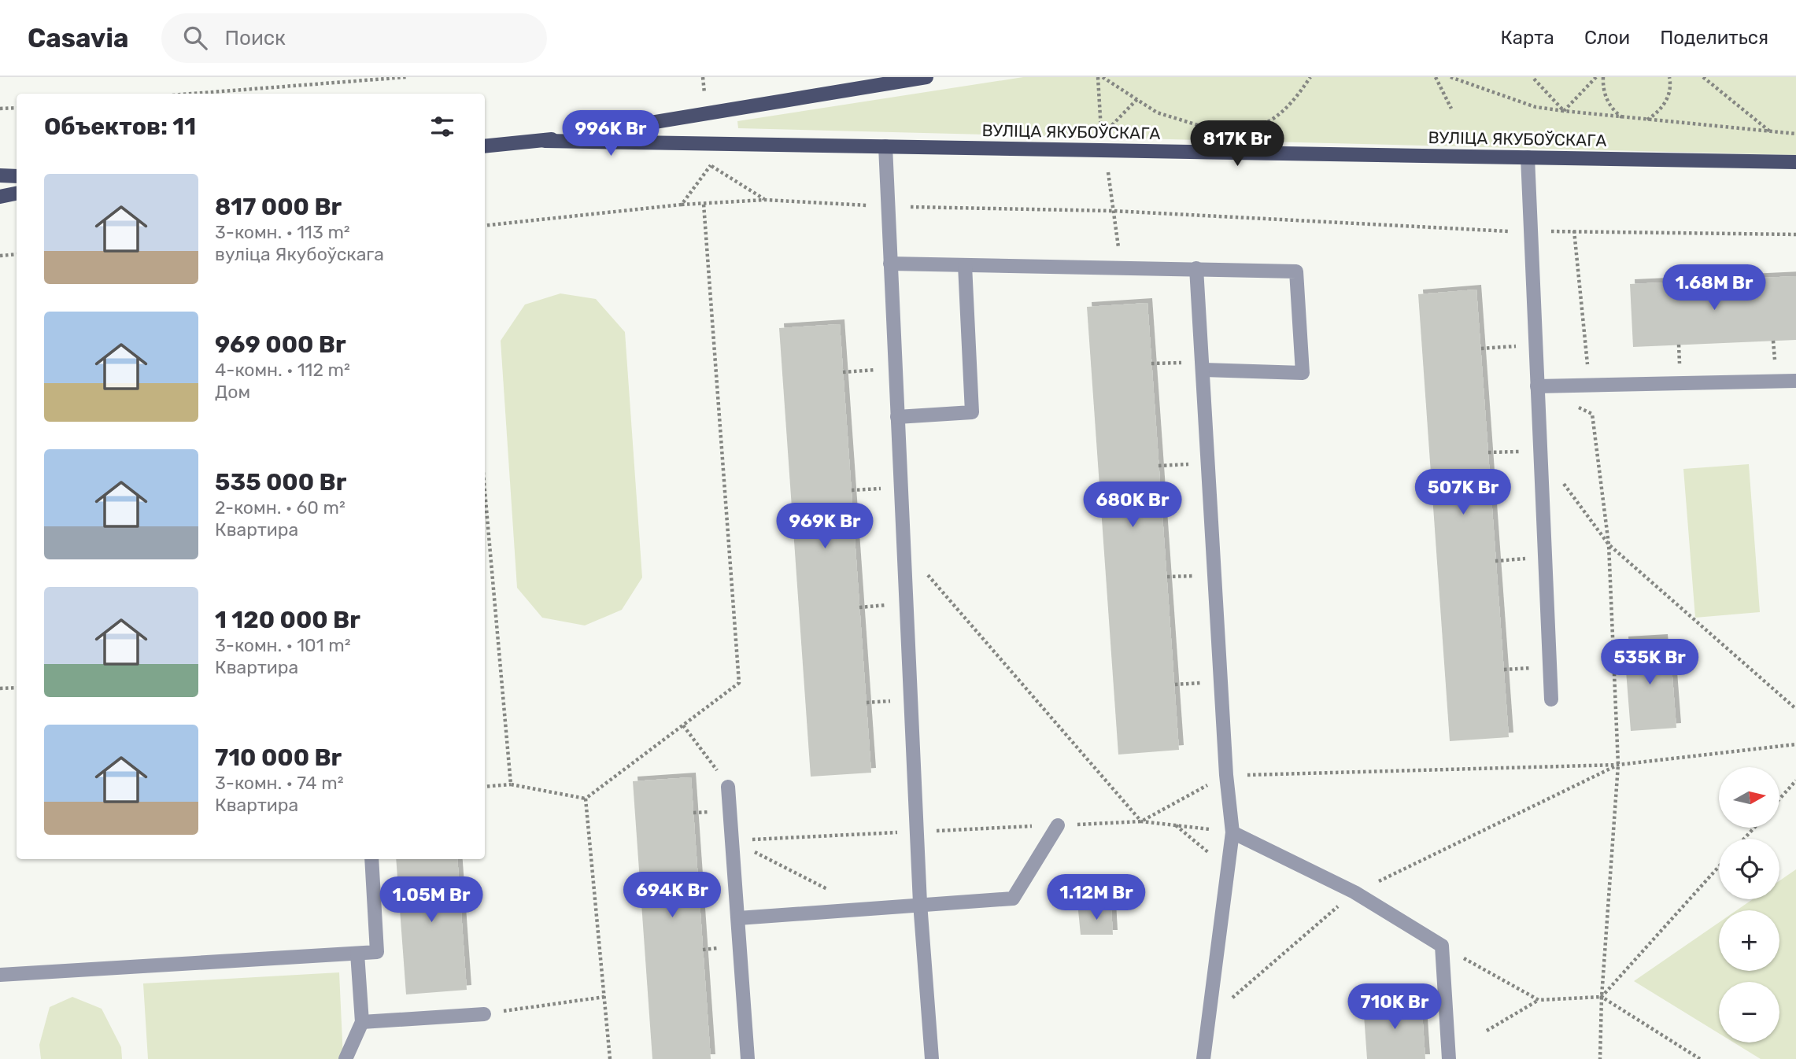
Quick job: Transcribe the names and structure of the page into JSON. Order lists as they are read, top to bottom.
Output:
{
  "streets": {
    "main road": ["ВУЛІЦА ЯКУБОЎСКАГА"]
  },
  "north": "right",
  "page": {
    "header": "Casavia",
    "search": "Поиск",
    "nav": ["Карта", "Слои", "Поделиться"],
    "heading": "Объектов: 11",
    "price": [
      "996K Br",
      "817K Br",
      "1.68M Br",
      "507K Br",
      "680K Br",
      "969K Br",
      "535K Br",
      "694K Br",
      "1.12M Br",
      "1.05M Br",
      "710K Br"
    ],
    "list": [
      {
        "name": "817 000 Br",
        "note": "3-комн. · 113 m² · вуліца Якубоўскага"
      },
      {
        "name": "969 000 Br",
        "note": "4-комн. · 112 m² · Дом"
      },
      {
        "name": "535 000 Br",
        "note": "2-комн. · 60 m² · Квартира"
      },
      {
        "name": "1 120 000 Br",
        "note": "3-комн. · 101 m² · Квартира"
      },
      {
        "name": "710 000 Br",
        "note": "3-комн. · 74 m² · Квартира"
      }
    ],
    "map_buttons": ["+", "−"]
  }
}
